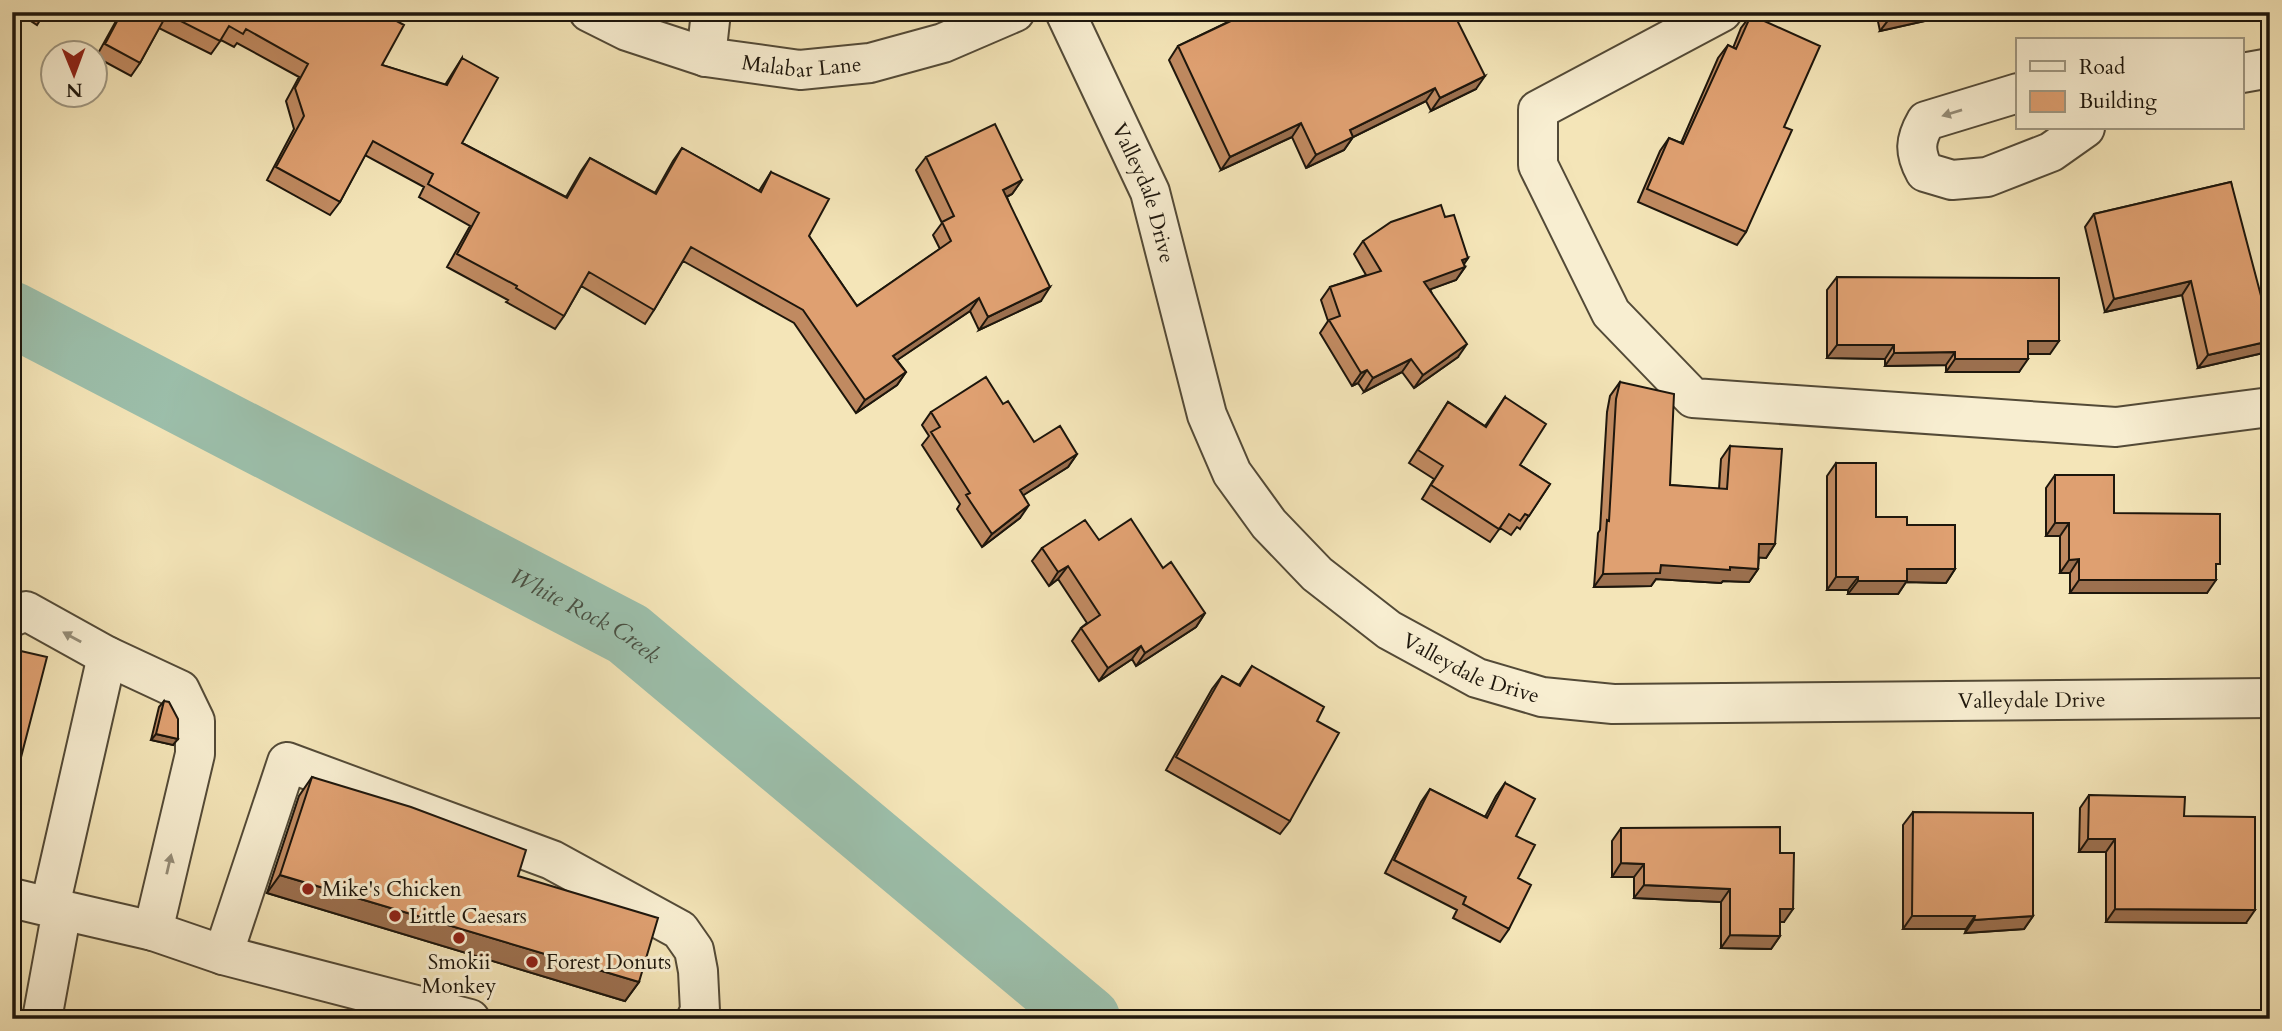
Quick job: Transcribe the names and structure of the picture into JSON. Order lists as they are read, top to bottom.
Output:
{
  "streets": {
    "street": ["Malabar Lane", "Valleydale Drive"]
  },
  "water": ["White Rock Creek"],
  "places": [
    "Mike's Chicken",
    "Little Caesars",
    "Smokii Monkey",
    "Forest Donuts"
  ],
  "legend": ["Road", "Building"],
  "north": "bottom"
}
